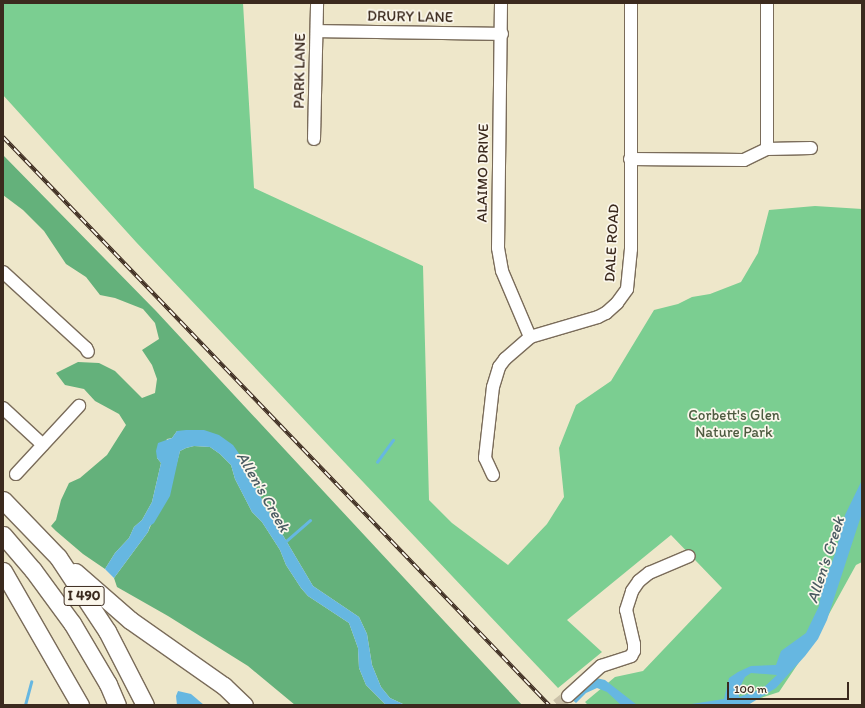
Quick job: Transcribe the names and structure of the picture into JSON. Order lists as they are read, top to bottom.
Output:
{
  "streets": {
    "highway": ["I 490"],
    "street": [
      "DRURY LANE",
      "PARK LANE",
      "ALAIMO DRIVE",
      "DALE ROAD"
    ]
  },
  "crossings": [
    ["DRURY LANE", "PARK LANE"],
    ["DRURY LANE", "ALAIMO DRIVE"],
    ["ALAIMO DRIVE", "DALE ROAD"]
  ],
  "water": ["Allen's Creek"],
  "parks": ["Corbett's Glen Nature Park"],
  "scale_bar": "100 m"
}
